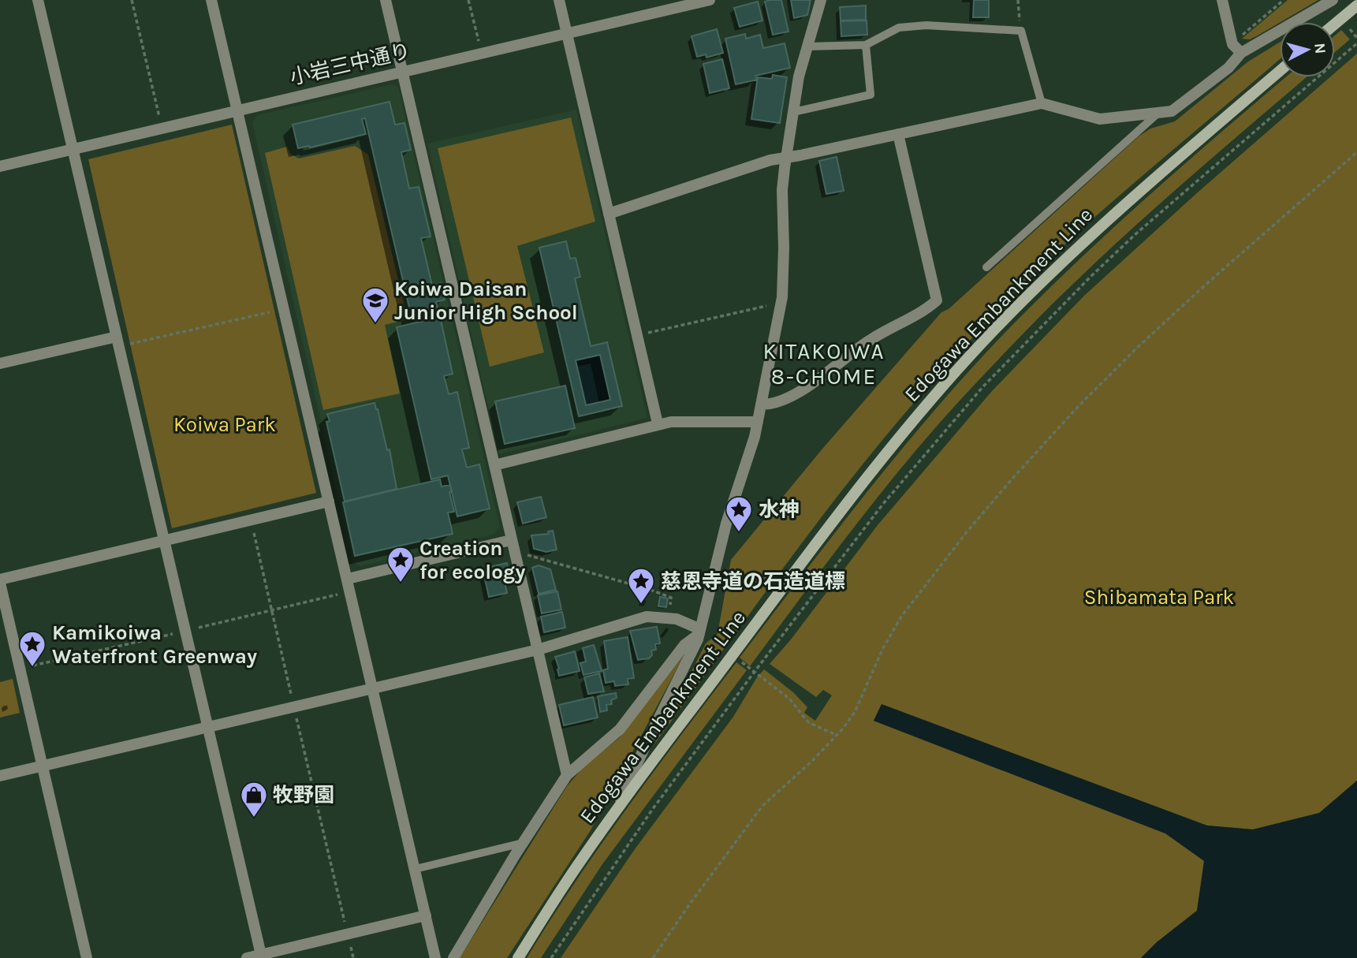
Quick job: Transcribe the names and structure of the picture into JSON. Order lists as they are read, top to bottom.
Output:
{
  "streets": {
    "main road": ["Edogawa Embankment Line"],
    "street": ["小岩三中通り"]
  },
  "districts": ["KITAKOIWA 8-CHOME"],
  "parks": ["Koiwa Park", "Shibamata Park"],
  "places": {
    "school or university": ["Koiwa Daisan Junior High School"],
    "place": [
      "水神",
      "Creation for ecology",
      "慈恩寺道の石造道標",
      "Kamikoiwa Waterfront Greenway"
    ],
    "shop": ["牧野園"]
  },
  "north": "right"
}
